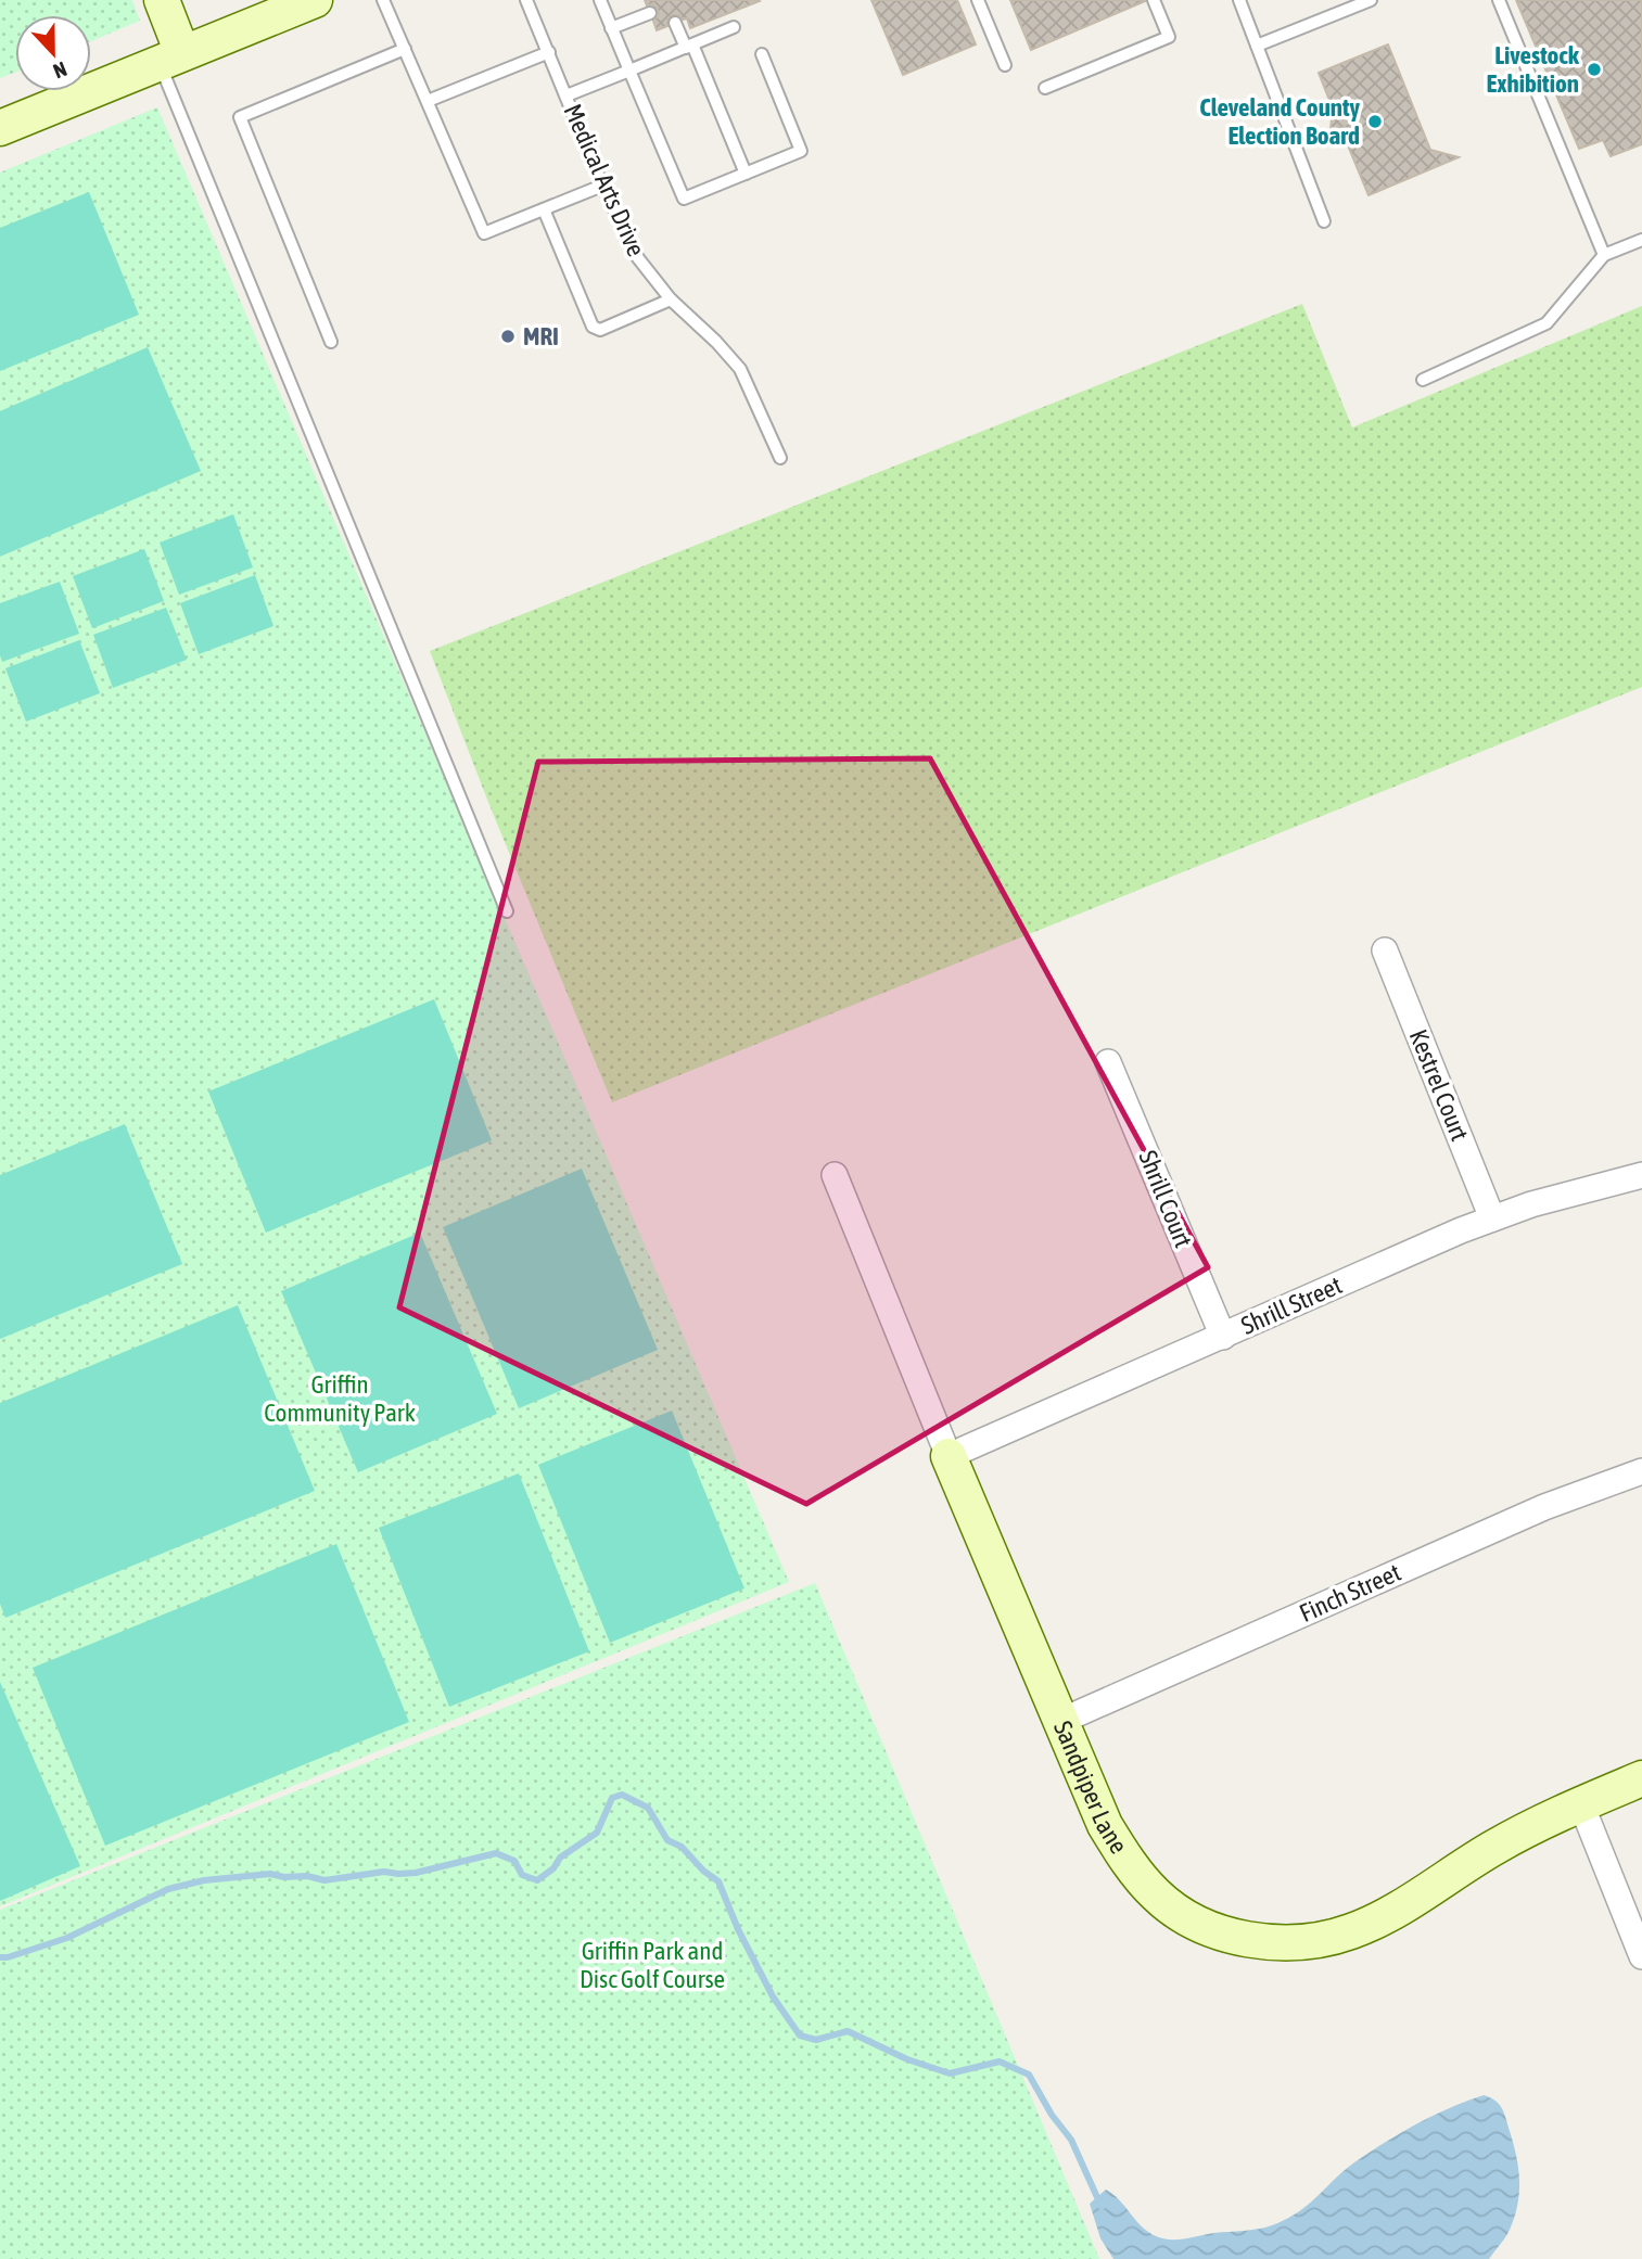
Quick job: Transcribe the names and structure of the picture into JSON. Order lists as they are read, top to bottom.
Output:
{
  "streets": {
    "street": [
      "Kestrel Court",
      "Shrill Court",
      "Shrill Street",
      "Finch Street",
      "Sandpiper Lane"
    ],
    "lane": ["Medical Arts Drive"]
  },
  "crossings": [
    ["Kestrel Court", "Shrill Street"],
    ["Shrill Court", "Shrill Street"],
    ["Shrill Street", "Sandpiper Lane"],
    ["Finch Street", "Sandpiper Lane"]
  ],
  "parks": ["Griffin Community Park", "Griffin Park and Disc Golf Course"],
  "places": ["Livestock Exhibition", "Cleveland County Election Board", "MRI"],
  "north": "bottom"
}
